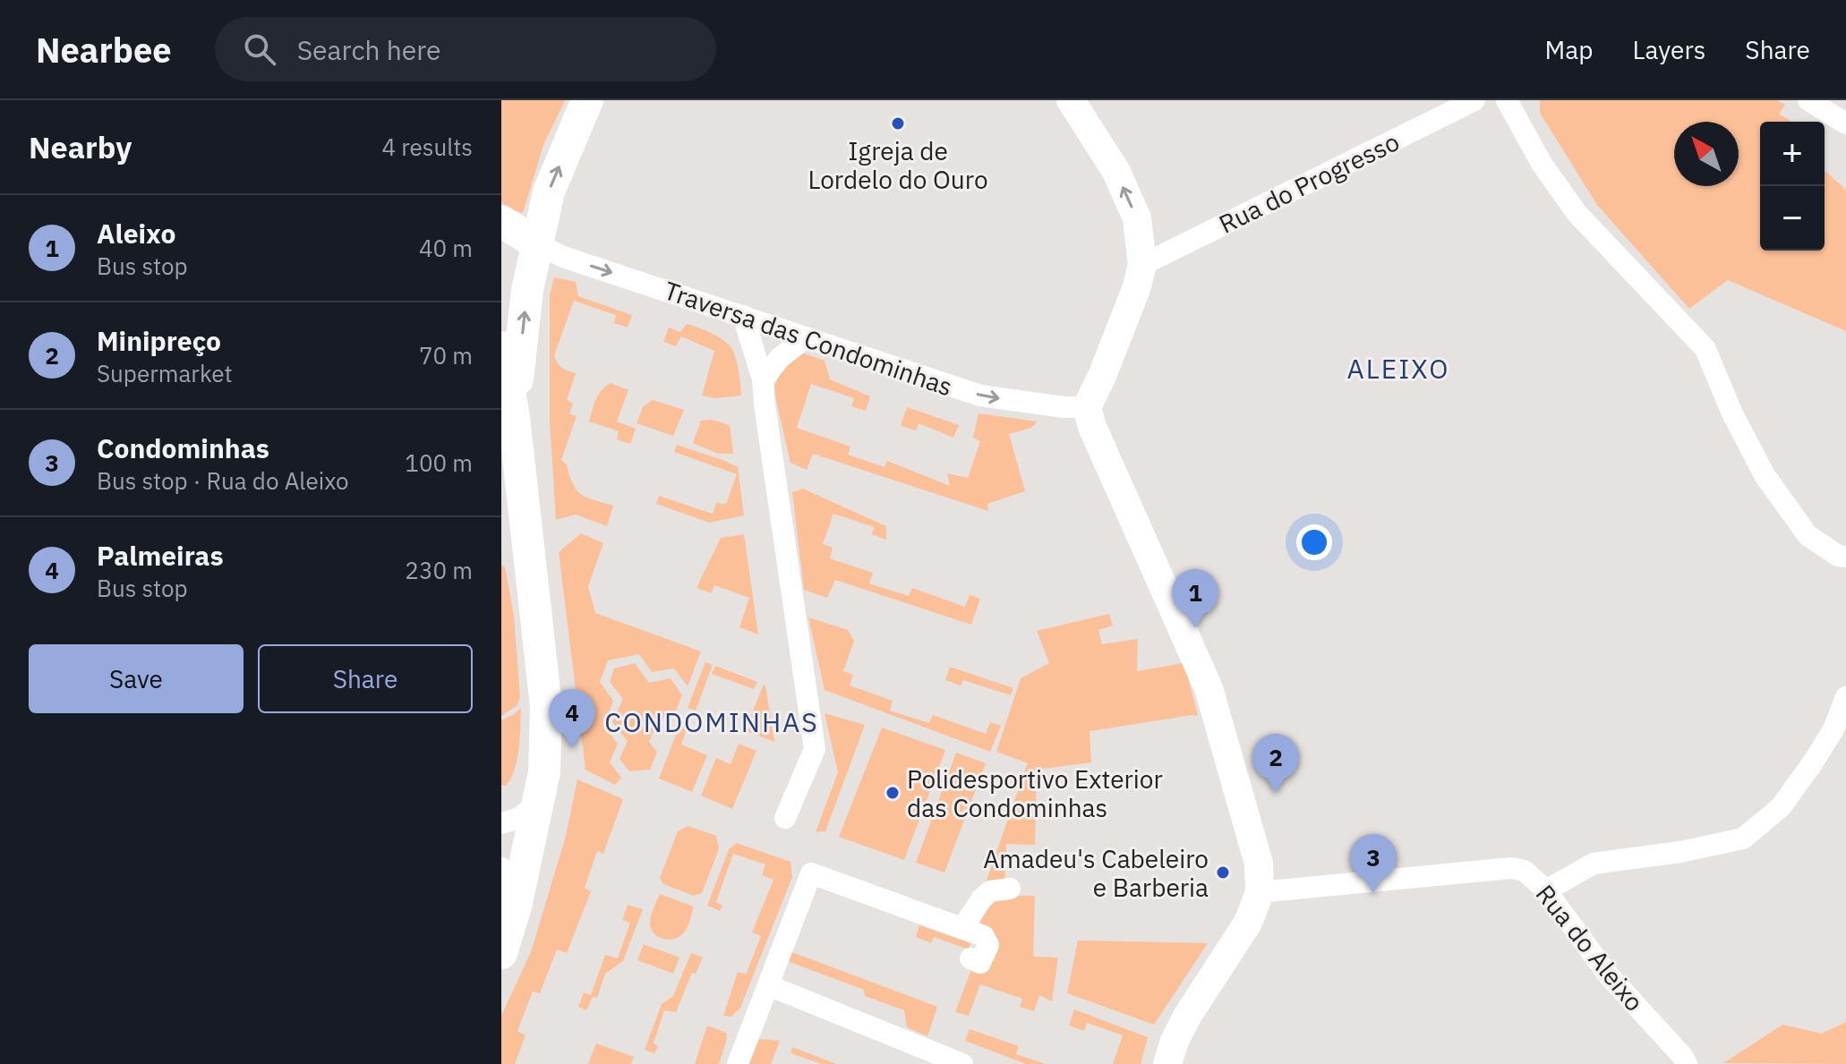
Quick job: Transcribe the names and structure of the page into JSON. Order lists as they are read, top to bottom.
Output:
{
  "streets": {
    "street": ["Rua do Progresso", "Traversa das Condominhas", "Rua do Aleixo"]
  },
  "one_way": ["Traversa das Condominhas"],
  "districts": ["ALEIXO", "CONDOMINHAS"],
  "places": ["Igreja de Lordelo do Ouro", "Polidesportivo Exterior das Condominhas", "Amadeu's Cabeleiro e Barberia"],
  "north": "top left",
  "page": {
    "header": "Nearbee",
    "search": "Search here",
    "nav": ["Map", "Layers", "Share"],
    "heading": ["Nearby", "4 results"],
    "map_buttons": ["+", "−"],
    "list": [
      {
        "mark": "1",
        "name": "Aleixo",
        "note": "Bus stop",
        "value": "40 m"
      },
      {
        "mark": "2",
        "name": "Minipreço",
        "note": "Supermarket",
        "value": "70 m"
      },
      {
        "mark": "3",
        "name": "Condominhas",
        "note": "Bus stop · Rua do Aleixo",
        "value": "100 m"
      },
      {
        "mark": "4",
        "name": "Palmeiras",
        "note": "Bus stop",
        "value": "230 m"
      }
    ],
    "pins": [
      "1",
      "4",
      "2",
      "3"
    ],
    "buttons": ["Save", "Share"]
  }
}
